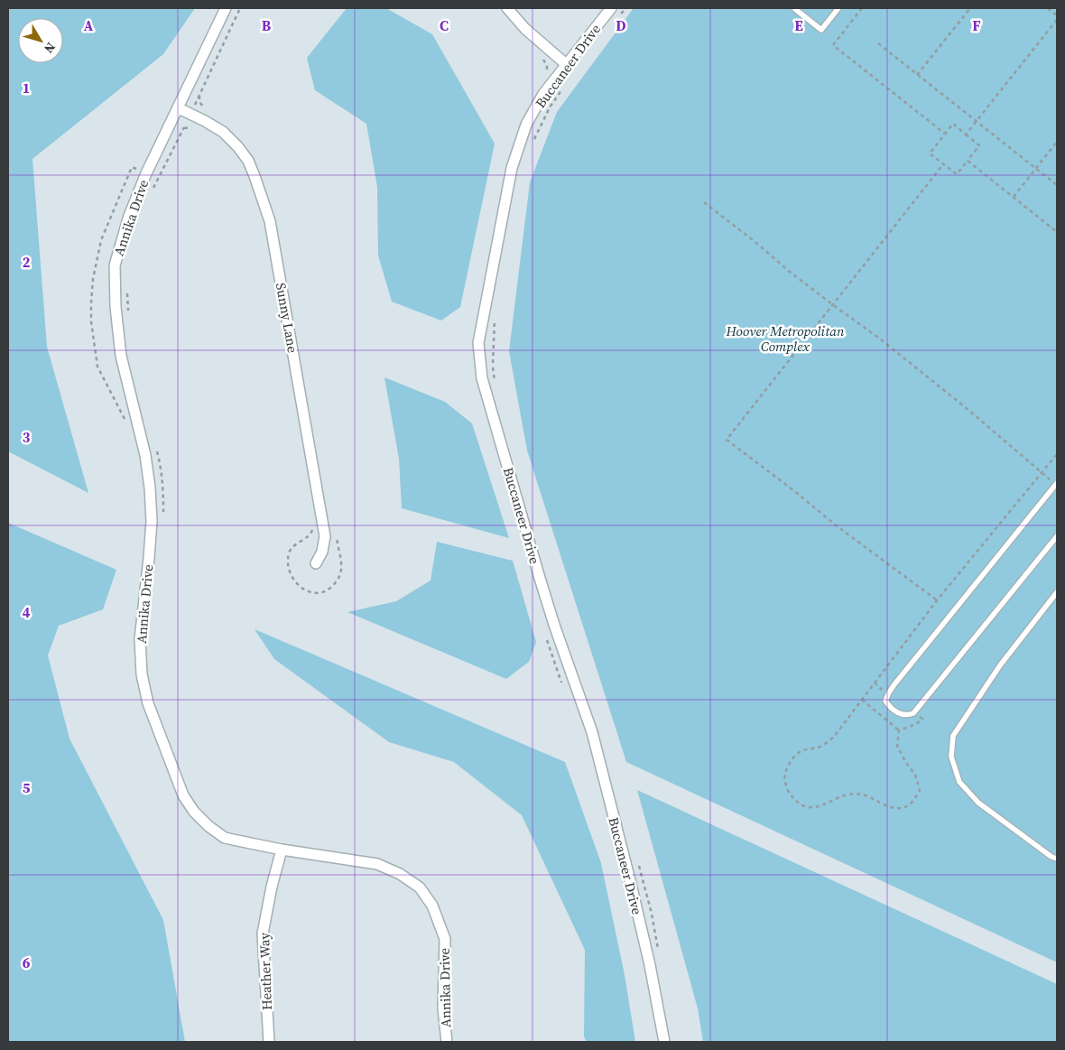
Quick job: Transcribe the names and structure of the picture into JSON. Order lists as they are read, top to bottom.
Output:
{
  "streets": {
    "street": [
      "Buccaneer Drive",
      "Annika Drive",
      "Sunny Lane",
      "Heather Way"
    ]
  },
  "crossings": [
    ["Annika Drive", "Sunny Lane"],
    ["Annika Drive", "Heather Way"]
  ],
  "parks": ["Hoover Metropolitan Complex"],
  "north": "bottom right",
  "grid": {
    "columns": [
      "A",
      "B",
      "C",
      "D",
      "E",
      "F"
    ],
    "rows": [
      "1",
      "2",
      "3",
      "4",
      "5",
      "6"
    ]
  }
}
